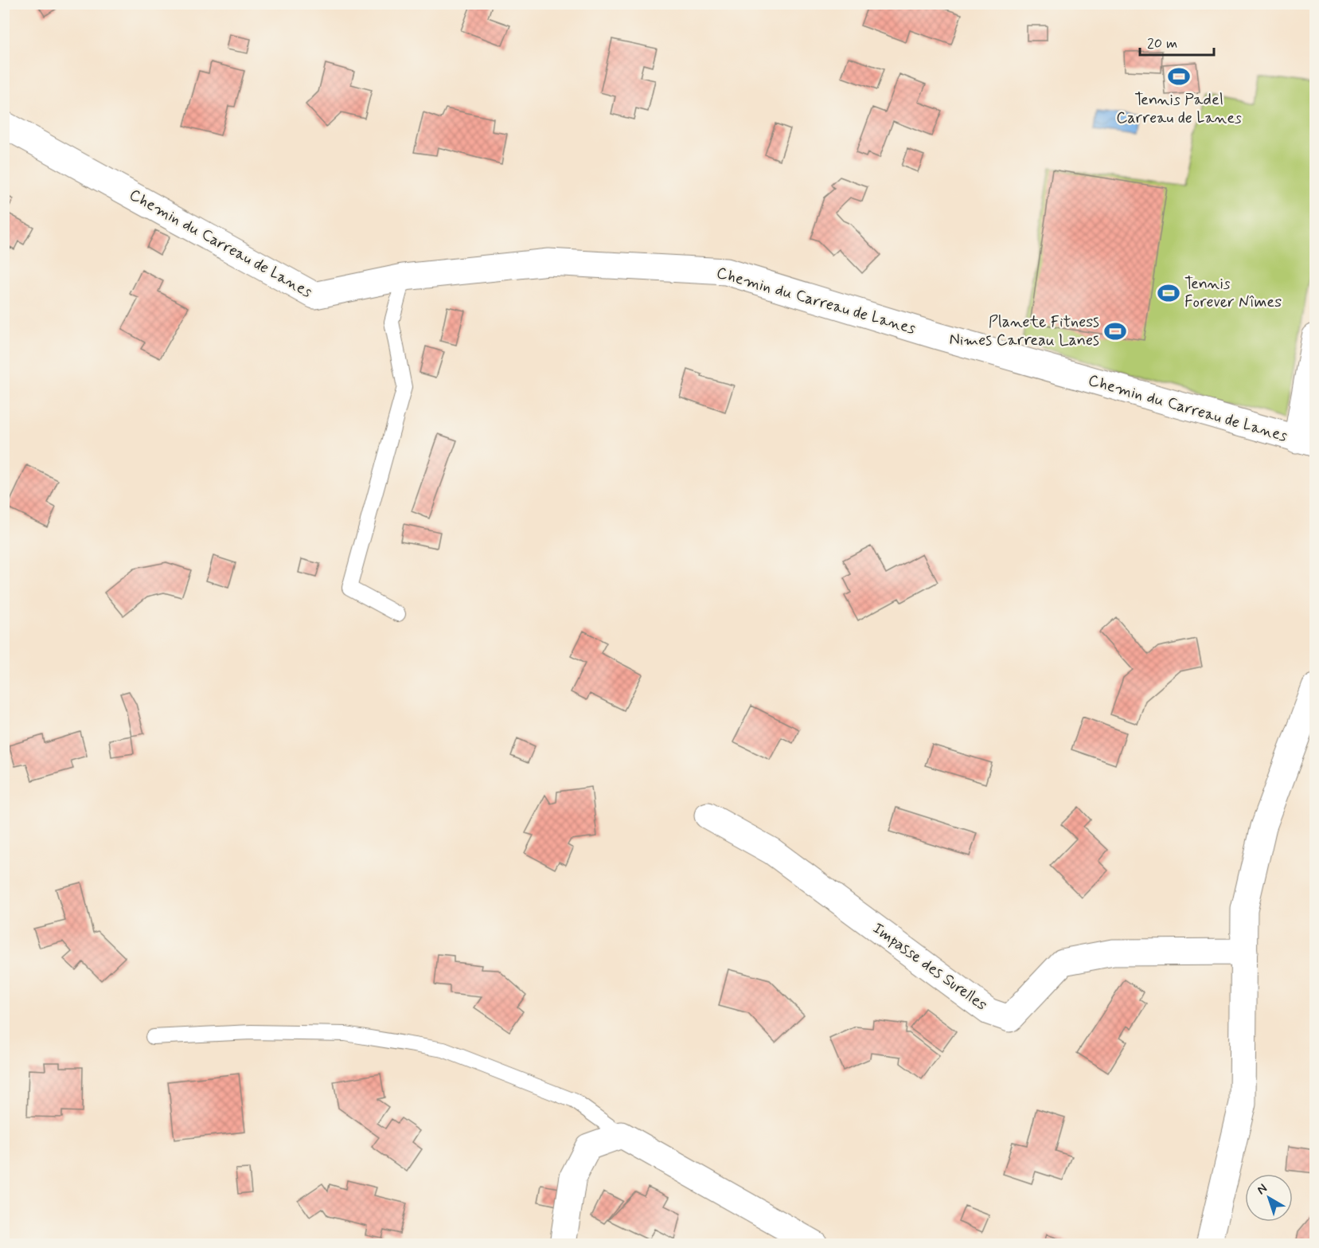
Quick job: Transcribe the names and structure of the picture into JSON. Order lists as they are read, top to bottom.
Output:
{
  "streets": {
    "street": ["Chemin du Carreau de Lanes", "Impasse des Surelles"]
  },
  "places": {
    "sports": ["Tennis Padel Carreau de Lanes", "Tennis Forever Nîmes", "Planete Fitness Nimes Carreau Lanes"]
  },
  "scale_bar": "20 m",
  "north": "top left"
}
